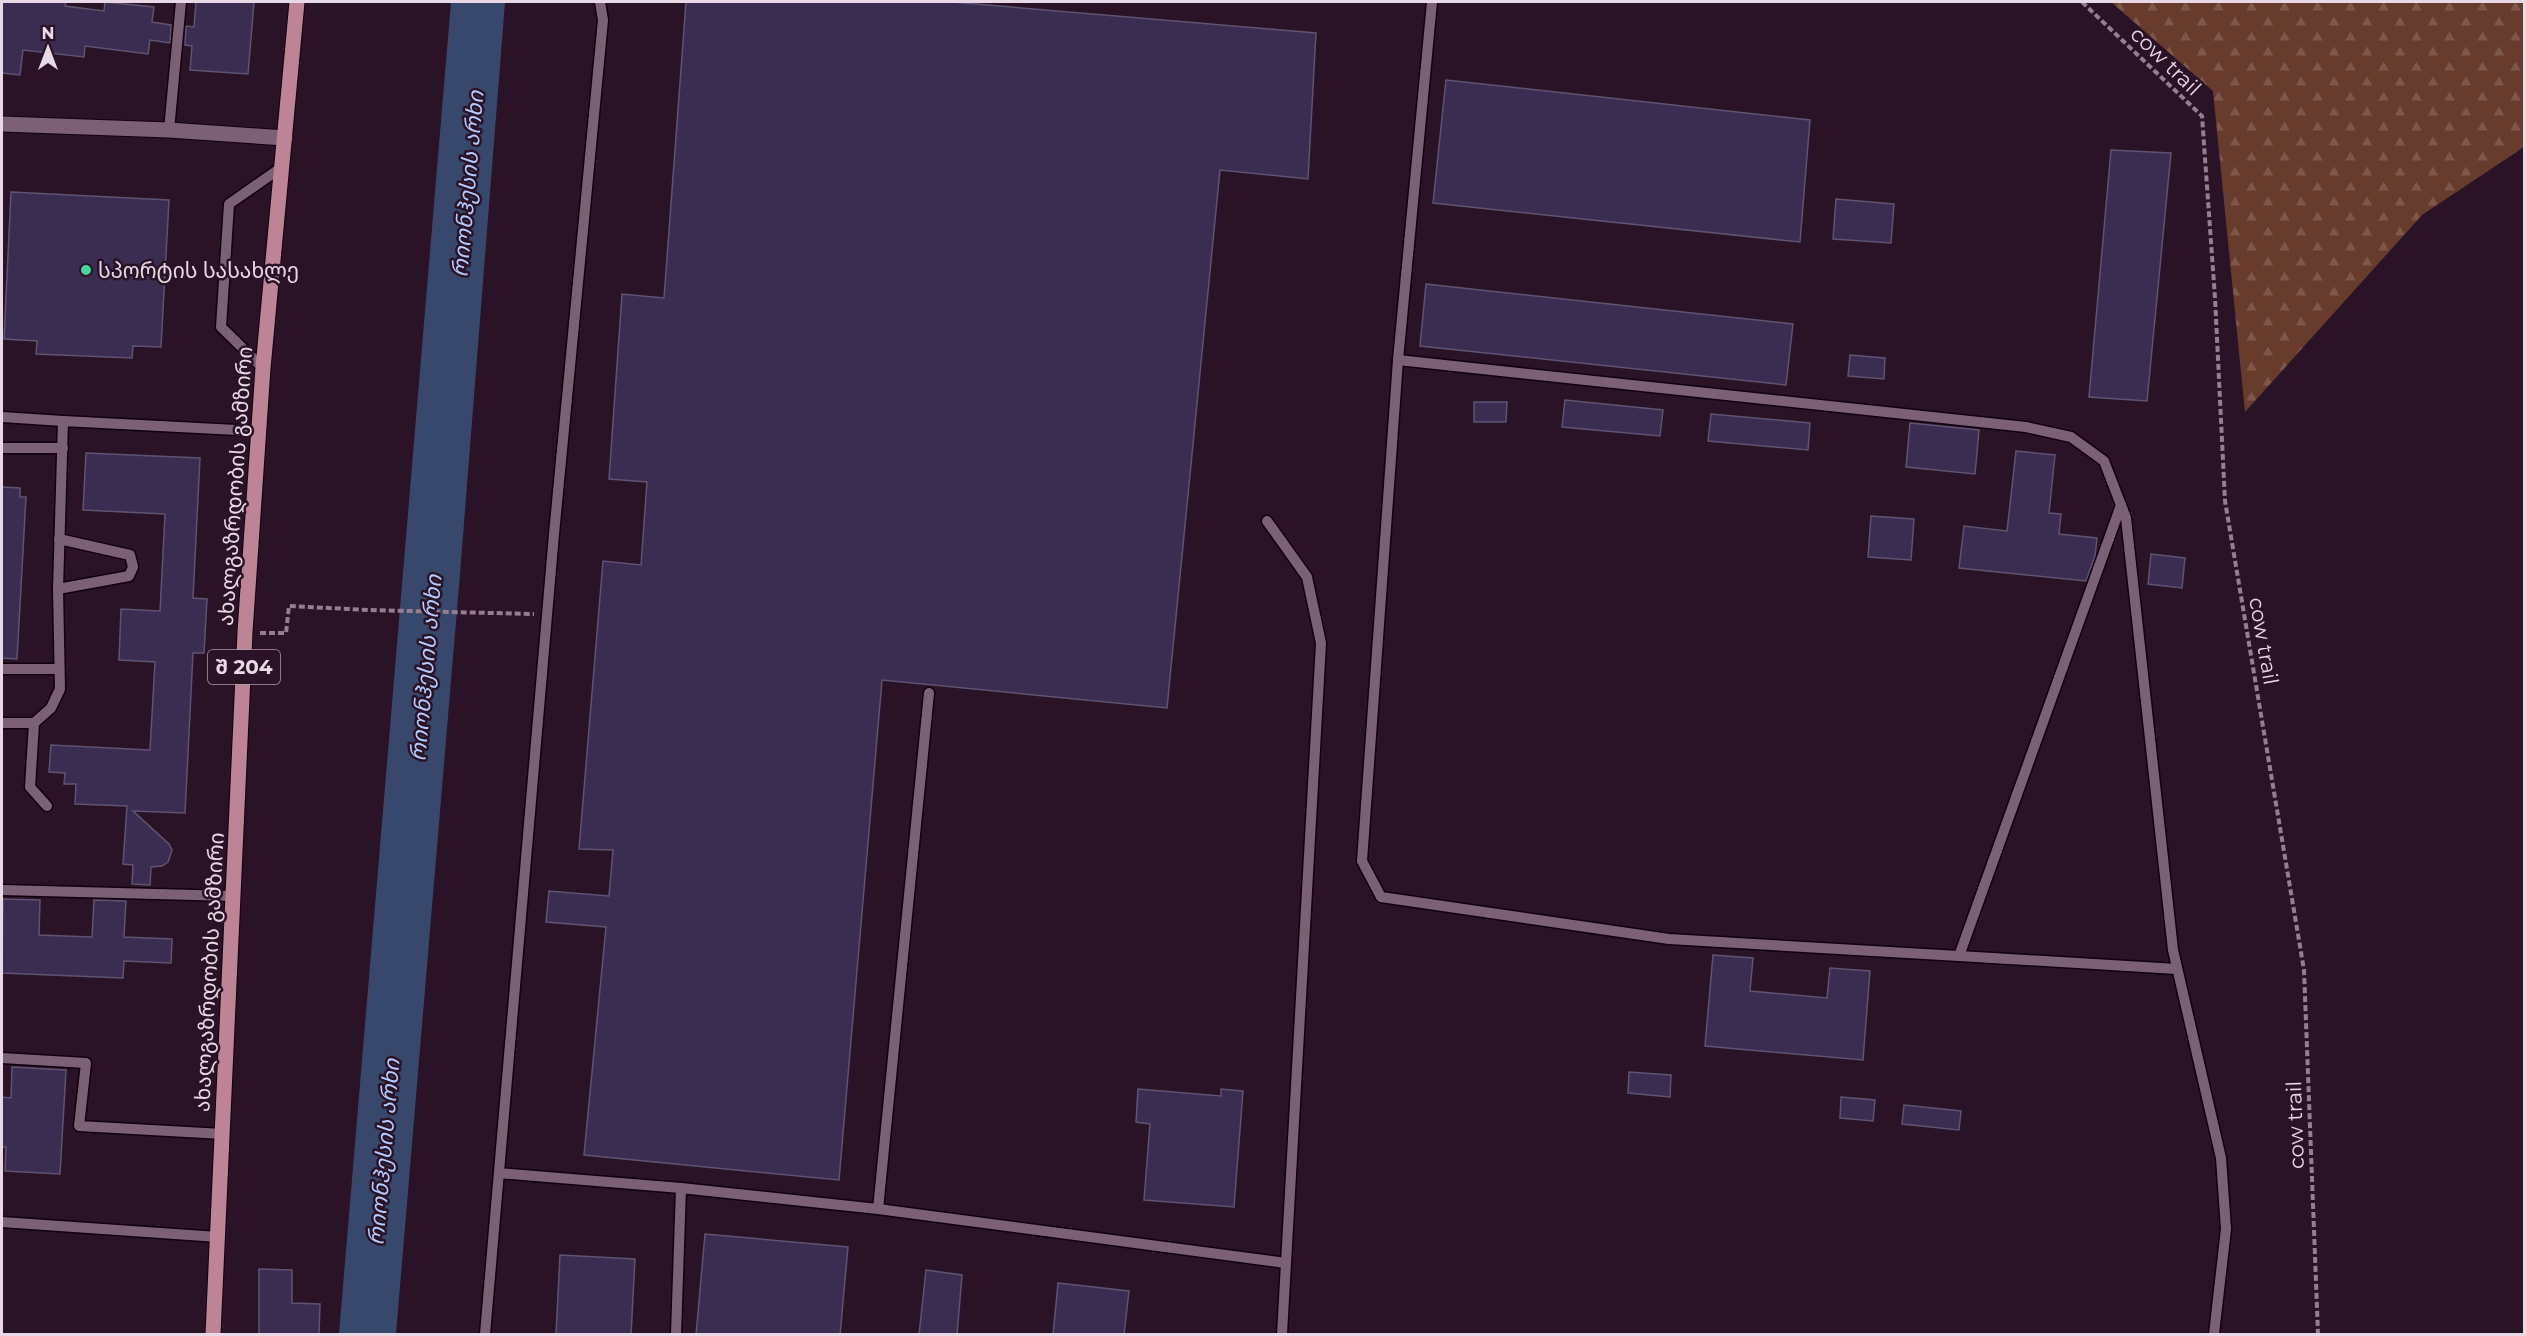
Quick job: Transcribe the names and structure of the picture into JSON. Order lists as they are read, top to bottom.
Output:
{
  "streets": {
    "main road": ["ახალგაზრდობის გამზირი", "შ 204"],
    "path": ["cow trail"]
  },
  "water": ["რიონჰესის არხი"],
  "places": ["სპორტის სასახლე"],
  "north": "top"
}
